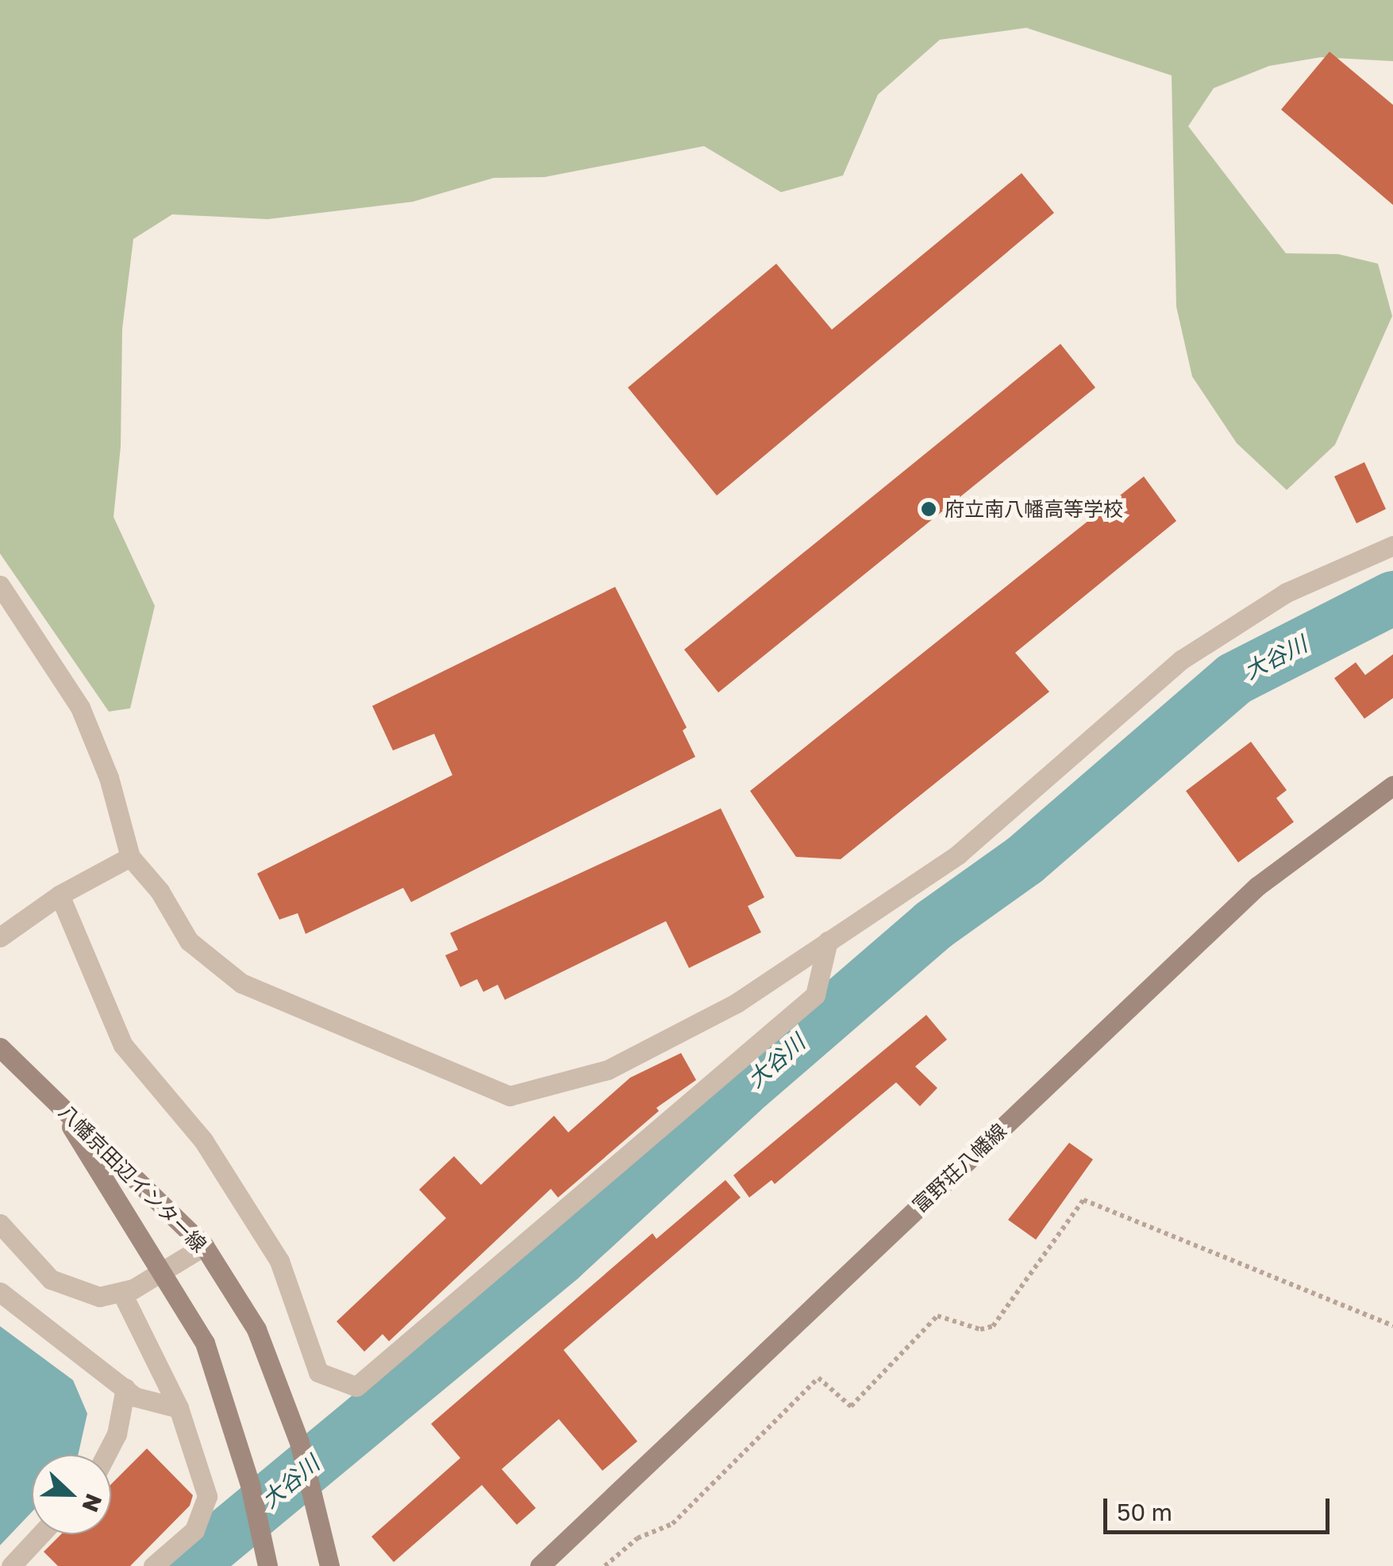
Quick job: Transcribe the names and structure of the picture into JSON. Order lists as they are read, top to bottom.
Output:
{
  "streets": {
    "main road": ["富野荘八幡線", "八幡京田辺インター線"]
  },
  "water": ["大谷川"],
  "places": ["府立南八幡高等学校"],
  "scale_bar": "50 m",
  "north": "right"
}
